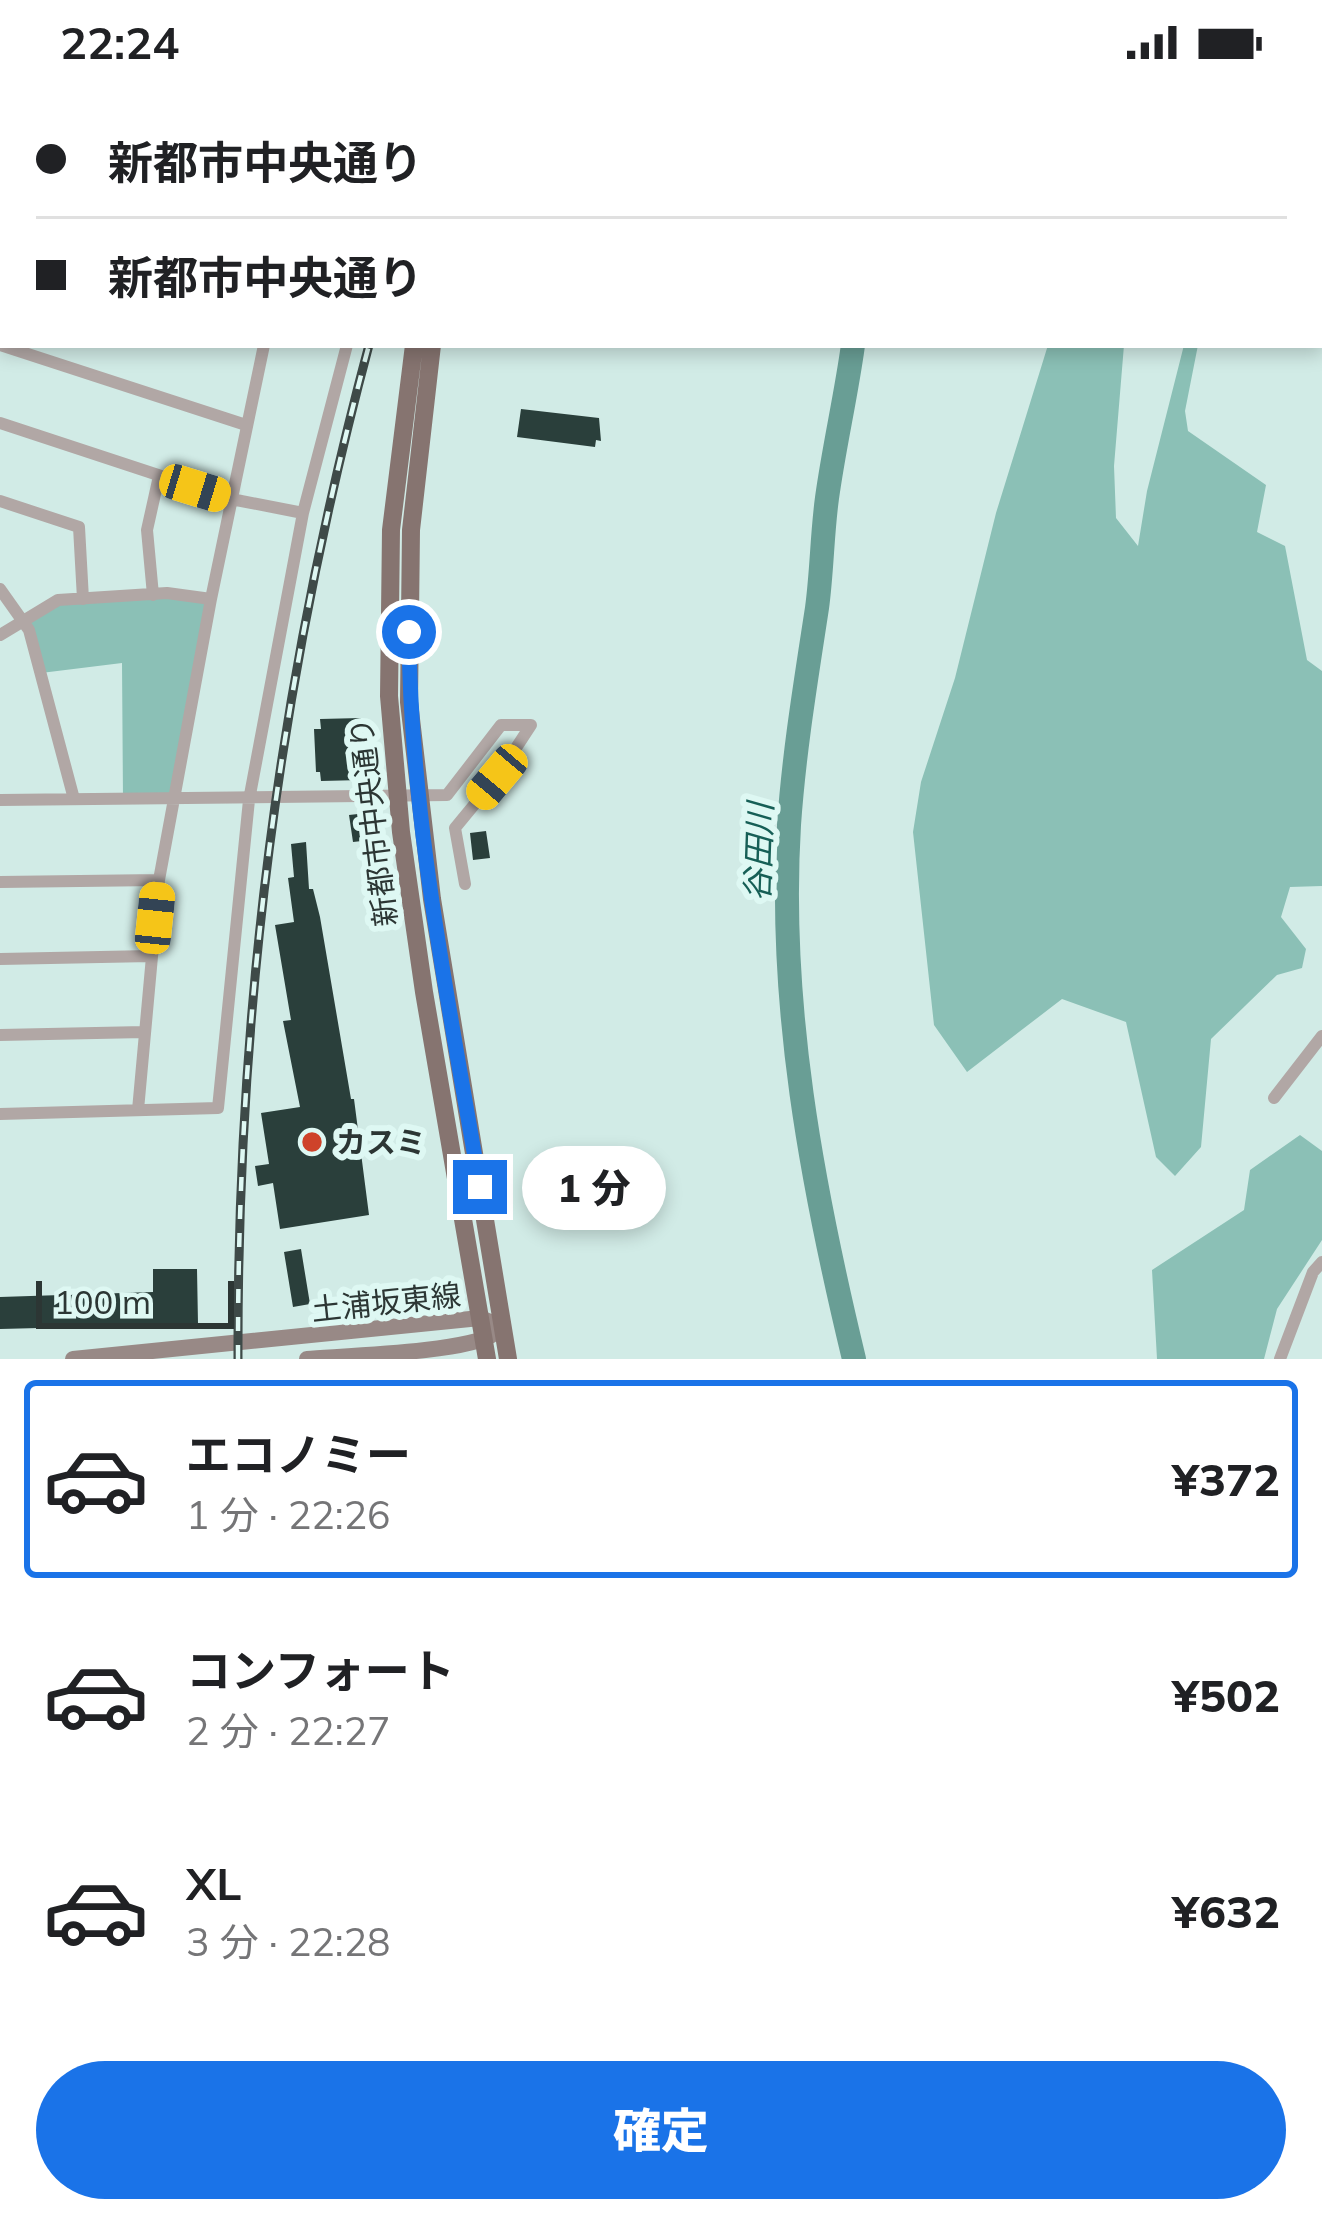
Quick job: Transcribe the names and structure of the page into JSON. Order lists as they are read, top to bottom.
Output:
{
  "streets": {
    "main road": ["新都市中央通り", "土浦坂東線"]
  },
  "crossings": [
    ["新都市中央通り", "土浦坂東線"]
  ],
  "water": ["谷田川"],
  "places": ["カスミ"],
  "scale_bar": "100 m",
  "page": {
    "status": "22:24",
    "banner": ["新都市中央通り", "新都市中央通り"],
    "bubble": "1 分",
    "scale": "100 m",
    "list": [
      {
        "name": "エコノミー",
        "note": "1 分 · 22:26",
        "value": "¥372"
      },
      {
        "name": "コンフォート",
        "note": "2 分 · 22:27",
        "value": "¥502"
      },
      {
        "name": "XL",
        "note": "3 分 · 22:28",
        "value": "¥632"
      }
    ],
    "buttons": "確定"
  }
}
